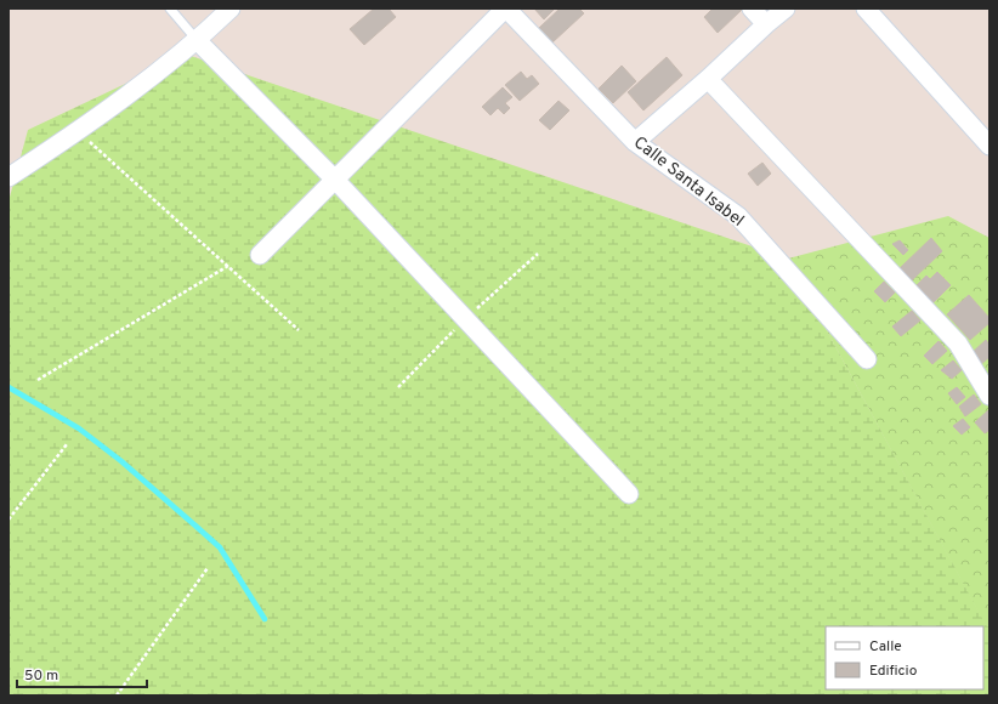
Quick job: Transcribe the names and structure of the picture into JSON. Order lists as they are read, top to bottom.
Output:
{
  "streets": {
    "street": ["Calle Santa Isabel"]
  },
  "legend": ["Calle", "Edificio"],
  "scale_bar": "50 m"
}
